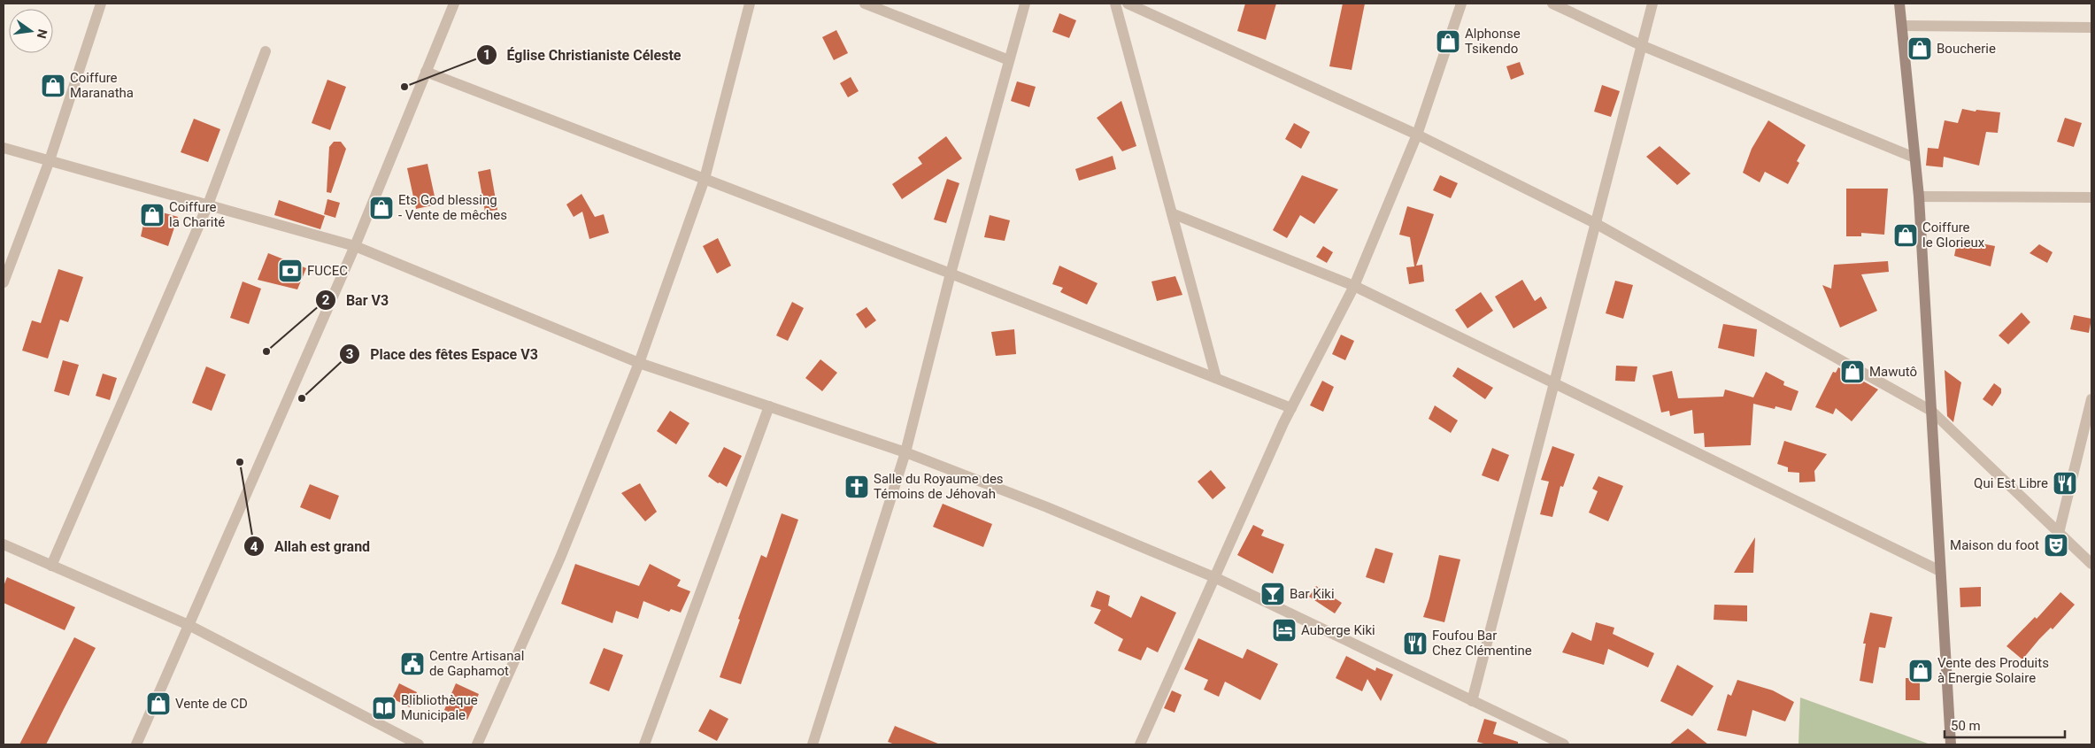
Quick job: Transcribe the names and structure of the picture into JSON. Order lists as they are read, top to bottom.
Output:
{
  "places": {
    "shop": [
      "Alphonse Tsikendo",
      "Boucherie",
      "Coiffure Maranatha",
      "Ets God blessing - Vente de mêches",
      "Coiffure la Charité",
      "Coiffure le Glorieux",
      "Mawutô",
      "Vente des Produits à Energie Solaire",
      "Vente de CD"
    ],
    "other": [
      "Église Christianiste Céleste",
      "Bar V3",
      "Place des fêtes Espace V3",
      "Allah est grand"
    ],
    "bank": ["FUCEC"],
    "restaurant": ["Qui Est Libre", "Foufou Bar Chez Clémentine"],
    "church": ["Salle du Royaume des Témoins de Jéhovah"],
    "theatre": ["Maison du foot"],
    "bar": ["Bar Kiki"],
    "hotel": ["Auberge Kiki"],
    "public building": ["Centre Artisanal de Gaphamot"],
    "library": ["Blibliothèque Municipale"]
  },
  "scale_bar": "50 m",
  "north": "right"
}
